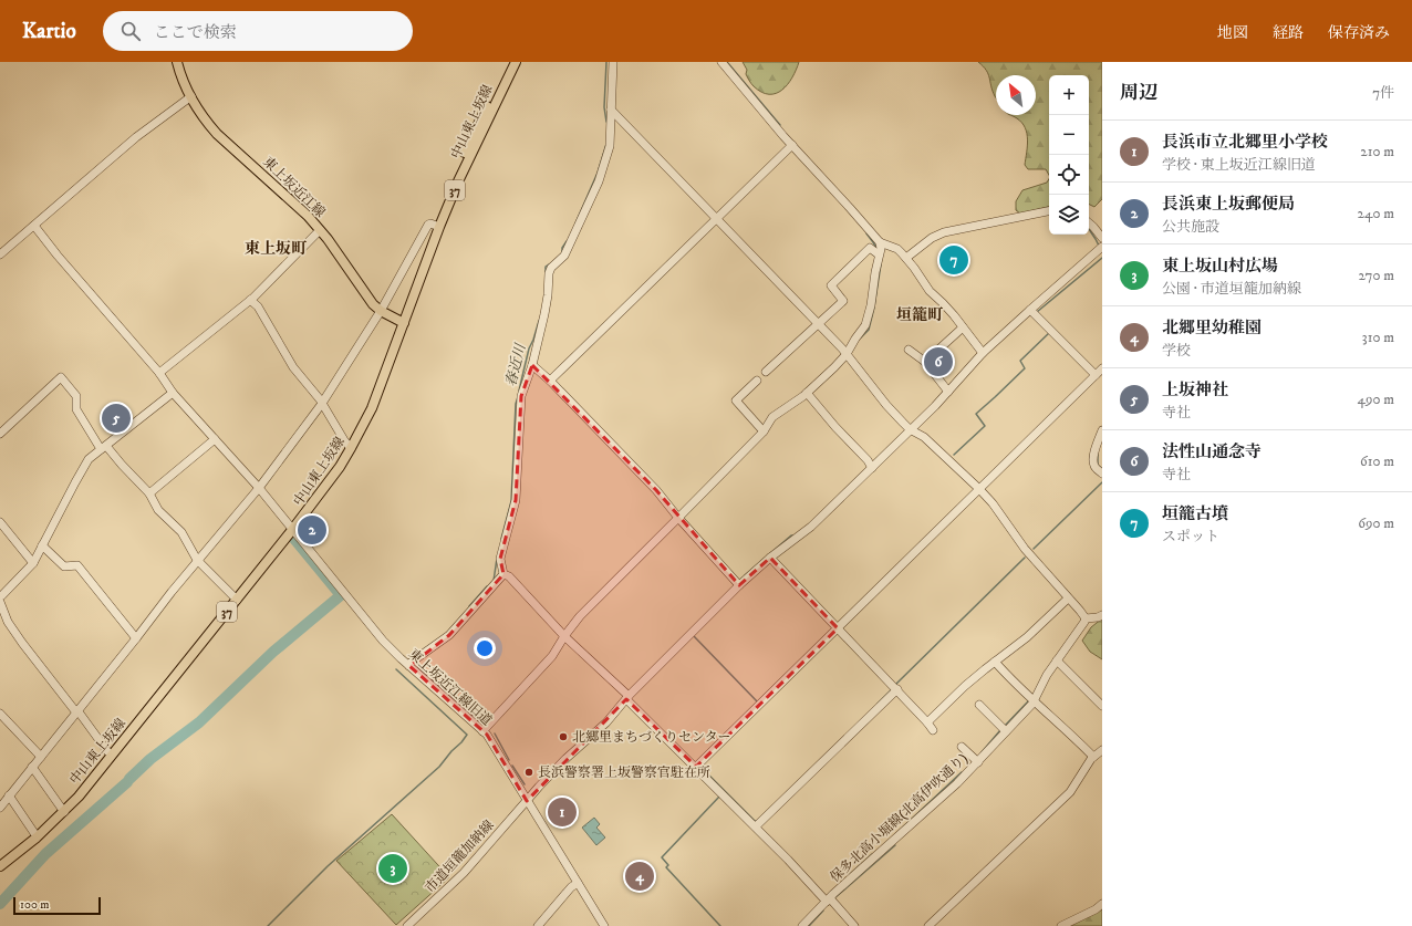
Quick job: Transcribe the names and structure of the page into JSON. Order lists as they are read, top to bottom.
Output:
{
  "streets": {
    "main road": ["中山東上坂線", "東上坂近江線", "37"],
    "street": ["東上坂近江線旧道", "保多北高小堀線(北高伊吹通り)", "市道垣籠加納線"]
  },
  "crossings": [
    ["中山東上坂線", "東上坂近江線"],
    ["中山東上坂線", "東上坂近江線旧道"],
    ["東上坂近江線旧道", "市道垣籠加納線"]
  ],
  "districts": ["東上坂町", "垣籠町"],
  "water": ["春近川"],
  "places": ["北郷里まちづくりセンター", "長浜警察署上坂警察官駐在所"],
  "scale_bar": "100 m",
  "north": "top left",
  "page": {
    "header": "Kartio",
    "search": "ここで検索",
    "nav": ["地図", "経路", "保存済み"],
    "heading": ["周辺", "7件"],
    "map_buttons": ["+", "−"],
    "list": [
      {
        "mark": "1",
        "name": "長浜市立北郷里小学校",
        "note": "学校 · 東上坂近江線旧道",
        "value": "210 m"
      },
      {
        "mark": "2",
        "name": "長浜東上坂郵便局",
        "note": "公共施設",
        "value": "240 m"
      },
      {
        "mark": "3",
        "name": "東上坂山村広場",
        "note": "公園 · 市道垣籠加納線",
        "value": "270 m"
      },
      {
        "mark": "4",
        "name": "北郷里幼稚園",
        "note": "学校",
        "value": "310 m"
      },
      {
        "mark": "5",
        "name": "上坂神社",
        "note": "寺社",
        "value": "490 m"
      },
      {
        "mark": "6",
        "name": "法性山通念寺",
        "note": "寺社",
        "value": "610 m"
      },
      {
        "mark": "7",
        "name": "垣籠古墳",
        "note": "スポット",
        "value": "690 m"
      }
    ],
    "pins": [
      "7",
      "6",
      "5",
      "2",
      "1",
      "3",
      "4"
    ],
    "scale": "100 m"
  }
}
